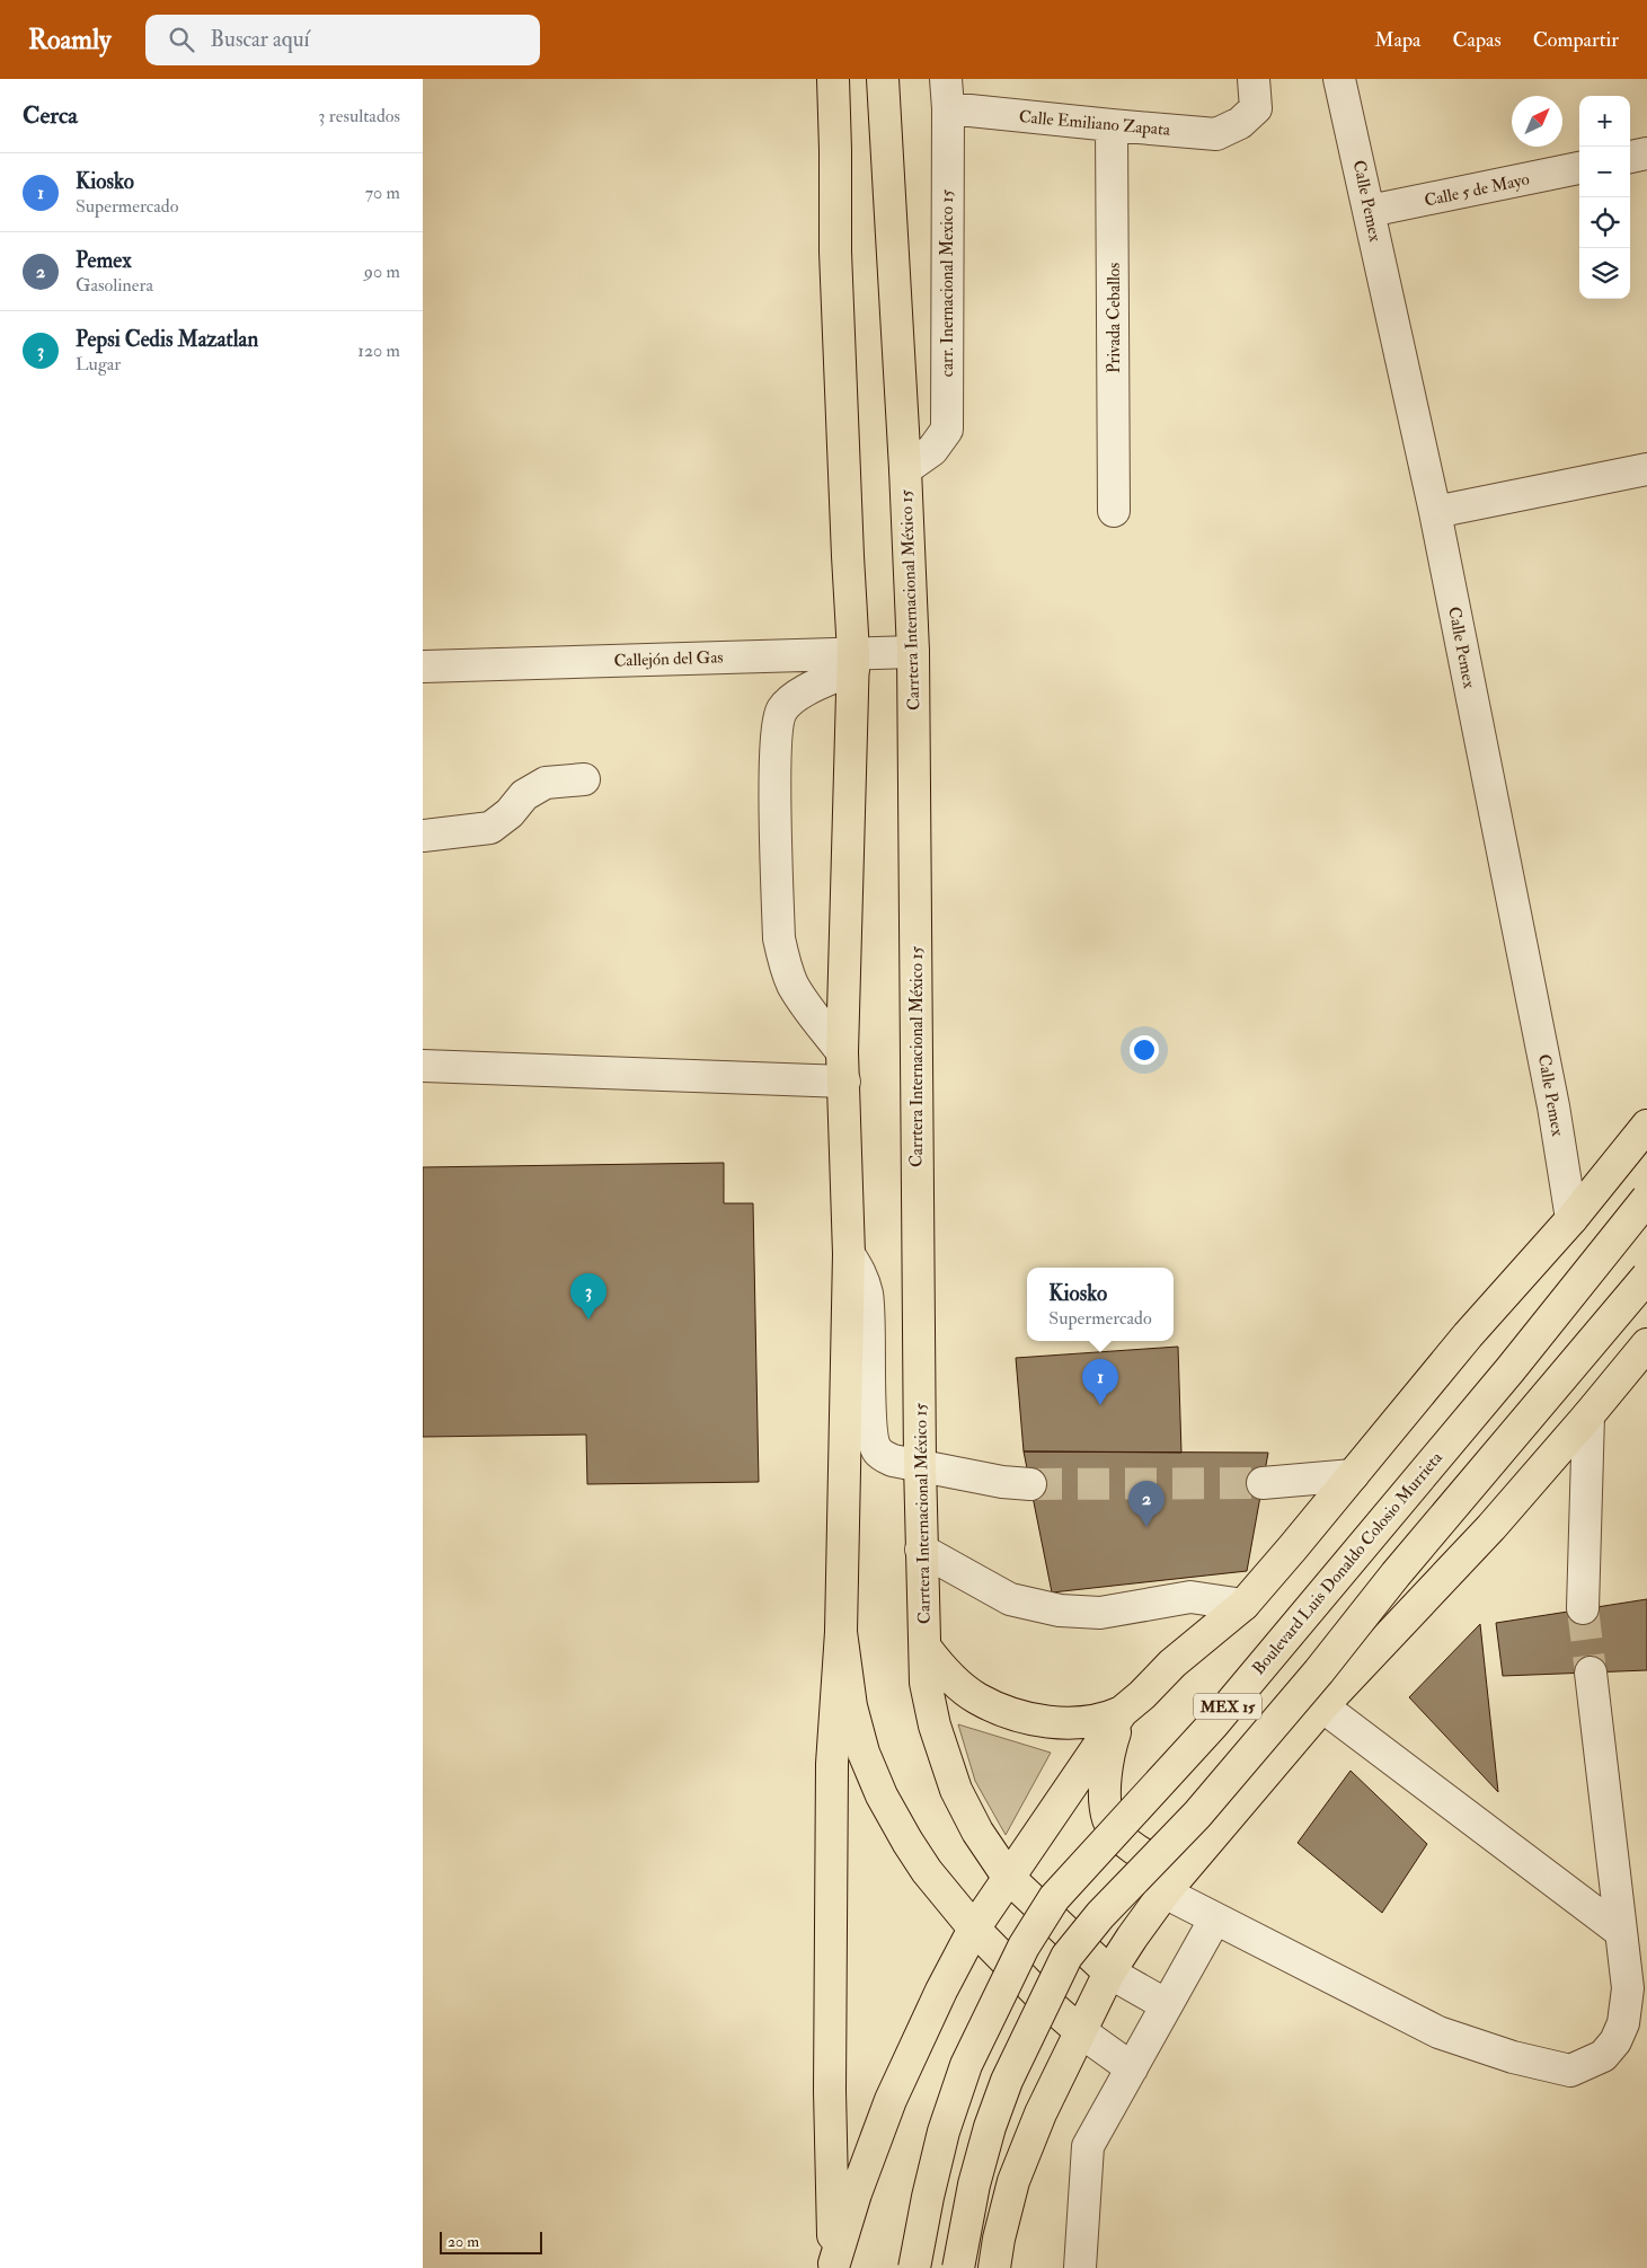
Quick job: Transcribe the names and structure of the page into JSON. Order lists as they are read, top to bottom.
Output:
{
  "streets": {
    "main road": ["Carrtera Internacional México 15", "Boulevard Luis Donaldo Colosio Murrieta", "MEX 15"],
    "street": [
      "Calle Emiliano Zapata",
      "Calle 5 de Mayo",
      "Calle Pemex",
      "carr. Inernacional Mexico 15",
      "Privada Ceballos",
      "Callejón del Gas"
    ]
  },
  "crossings": [
    ["Calle Emiliano Zapata", "carr. Inernacional Mexico 15"],
    ["Calle Emiliano Zapata", "Privada Ceballos"],
    ["Calle 5 de Mayo", "Calle Pemex"],
    ["carr. Inernacional Mexico 15", "Carrtera Internacional México 15"],
    ["Carrtera Internacional México 15", "Callejón del Gas"]
  ],
  "scale_bar": "20 m",
  "north": "top right",
  "page": {
    "header": "Roamly",
    "search": "Buscar aquí",
    "nav": ["Mapa", "Capas", "Compartir"],
    "heading": ["Cerca", "3 resultados"],
    "map_buttons": ["+", "−"],
    "list": [
      {
        "mark": "1",
        "name": "Kiosko",
        "note": "Supermercado",
        "value": "70 m"
      },
      {
        "mark": "2",
        "name": "Pemex",
        "note": "Gasolinera",
        "value": "90 m"
      },
      {
        "mark": "3",
        "name": "Pepsi Cedis Mazatlan",
        "note": "Lugar",
        "value": "120 m"
      }
    ],
    "popup": ["Kiosko", "Supermercado"],
    "pins": ["3", "1", "2"],
    "scale": "20 m"
  }
}
